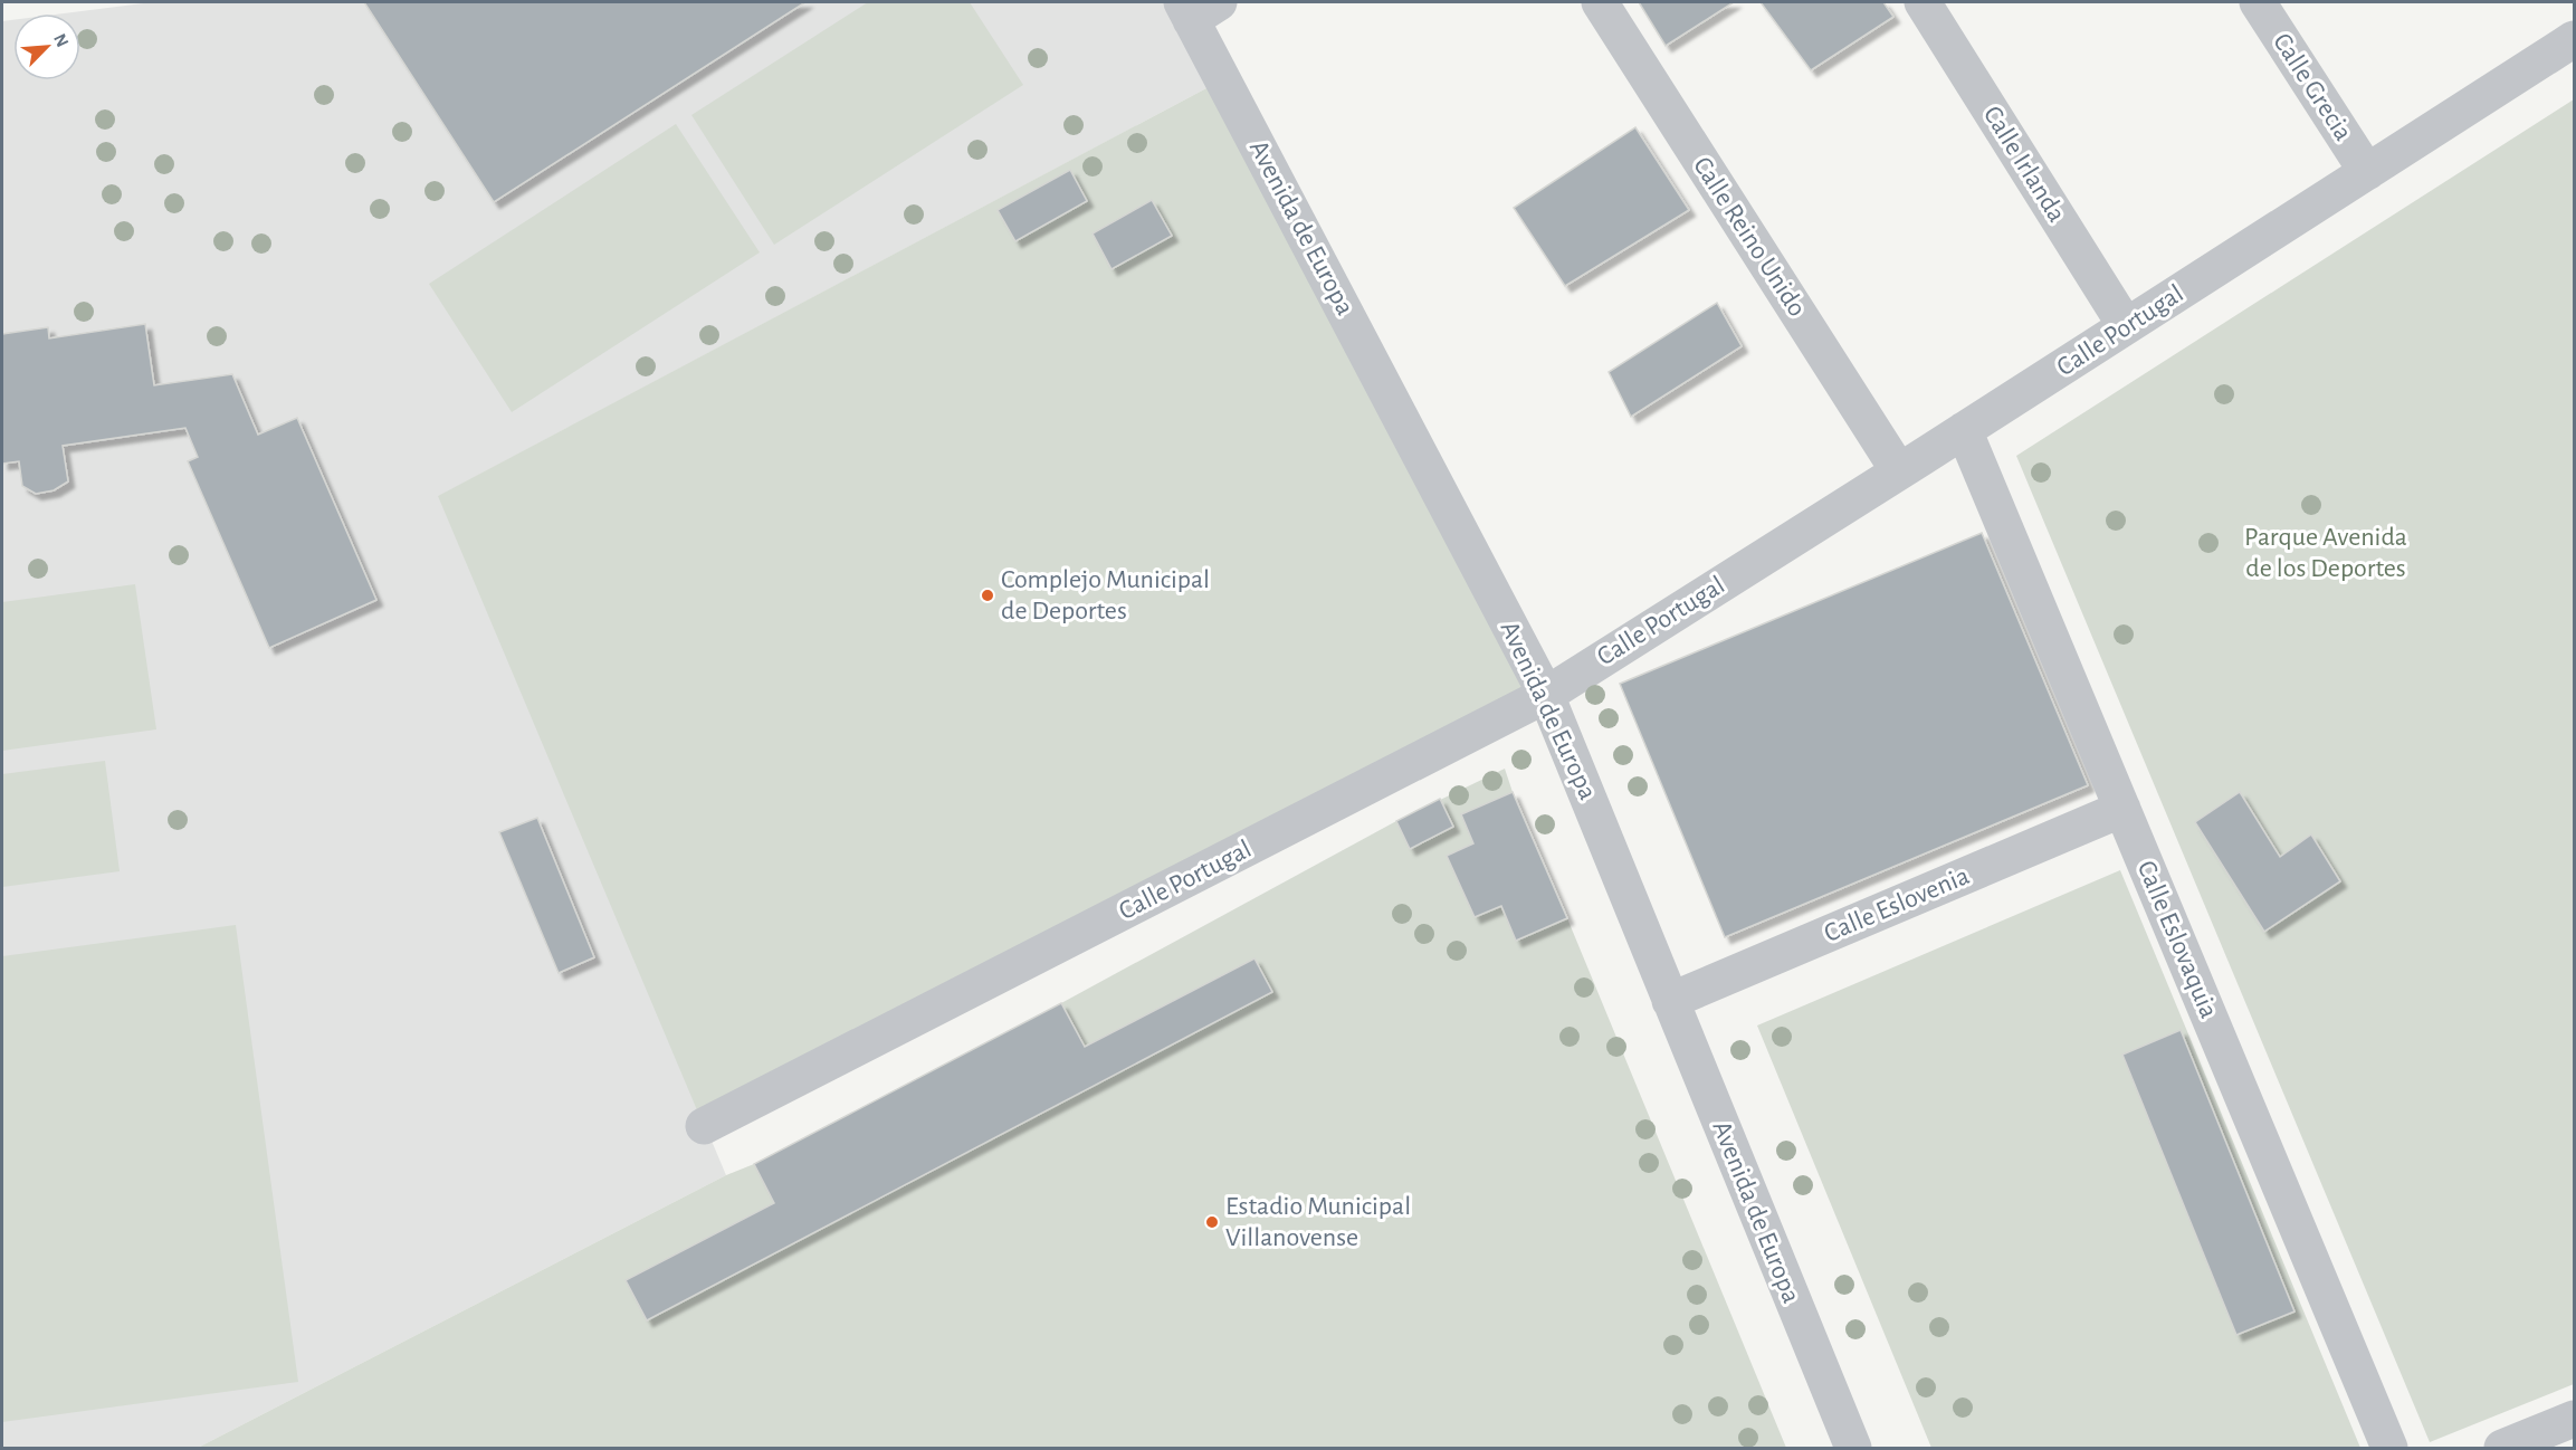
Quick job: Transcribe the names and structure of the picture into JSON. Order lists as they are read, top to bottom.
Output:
{
  "streets": {
    "street": [
      "Calle Grecia",
      "Calle Irlanda",
      "Avenida de Europa",
      "Calle Reino Unido",
      "Calle Portugal",
      "Calle Eslovenia",
      "Calle Eslovaquia"
    ]
  },
  "crossings": [
    ["Calle Grecia", "Calle Portugal"],
    ["Calle Irlanda", "Calle Portugal"],
    ["Avenida de Europa", "Calle Portugal"],
    ["Avenida de Europa", "Calle Eslovenia"],
    ["Calle Reino Unido", "Calle Portugal"],
    ["Calle Portugal", "Calle Eslovaquia"],
    ["Calle Eslovenia", "Calle Eslovaquia"]
  ],
  "parks": ["Parque Avenida de los Deportes"],
  "places": ["Complejo Municipal de Deportes", "Estadio Municipal Villanovense"],
  "north": "top right"
}
